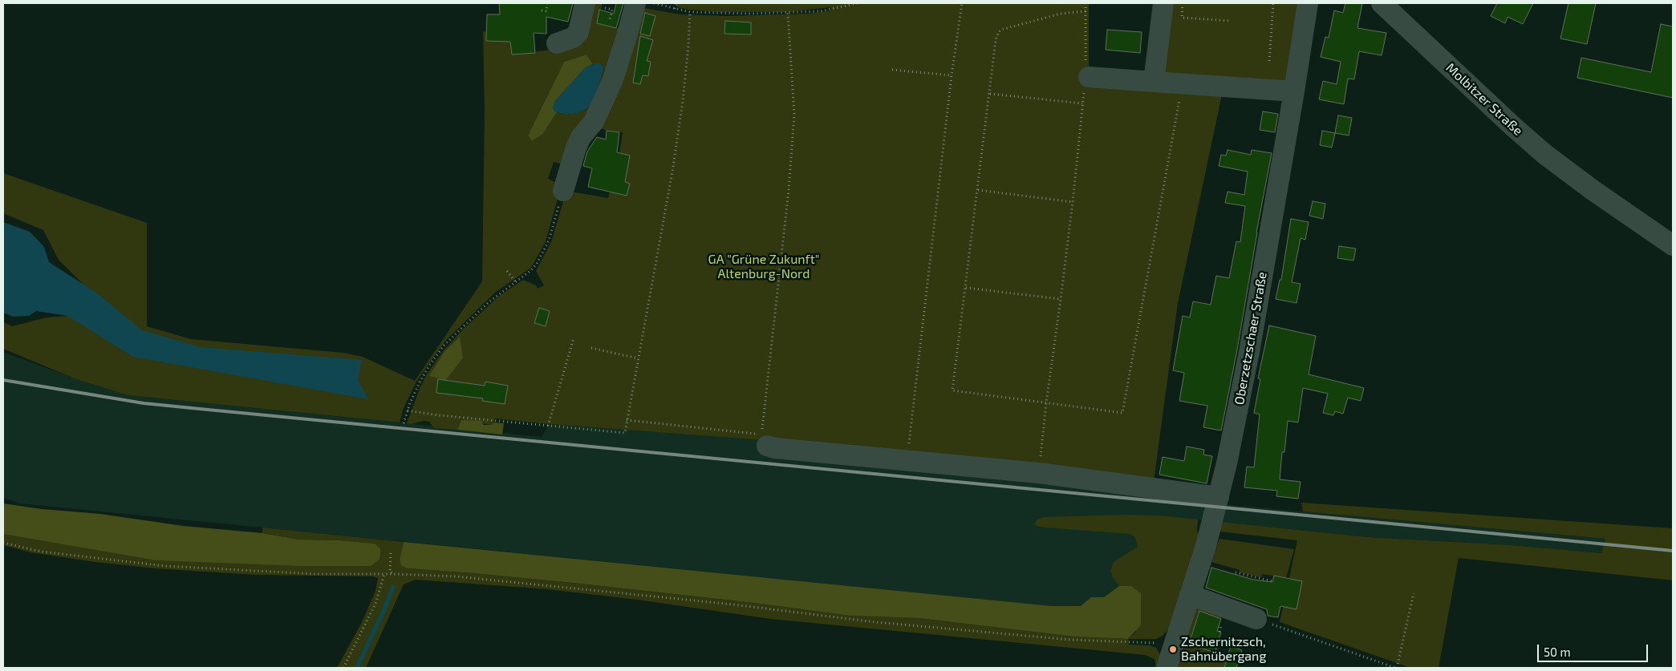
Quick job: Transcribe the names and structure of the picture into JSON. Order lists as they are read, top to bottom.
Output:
{
  "streets": {
    "street": ["Molbitzer Straße", "Oberzetzschaer Straße"]
  },
  "parks": ["GA \"Grüne Zukunft\" Altenburg-Nord"],
  "places": ["Zschernitzsch, Bahnübergang"],
  "scale_bar": "50 m"
}
